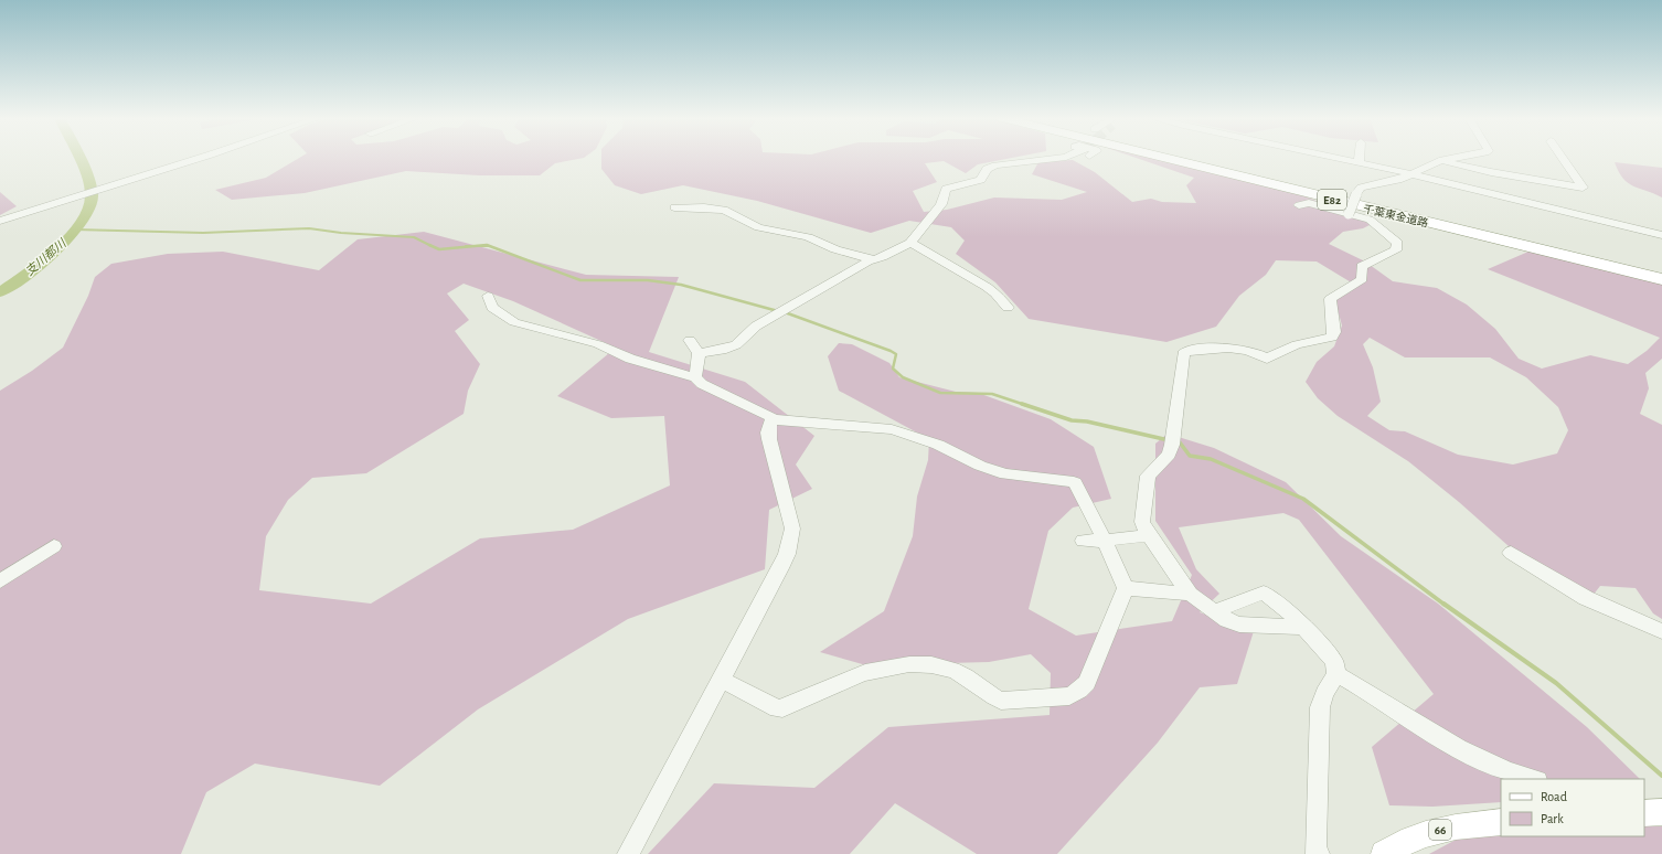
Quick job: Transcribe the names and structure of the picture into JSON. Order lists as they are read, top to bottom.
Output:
{
  "streets": {
    "highway": ["E82", "千葉東金道路"],
    "main road": ["66"]
  },
  "water": ["支川都川"],
  "legend": ["Road", "Park"]
}
